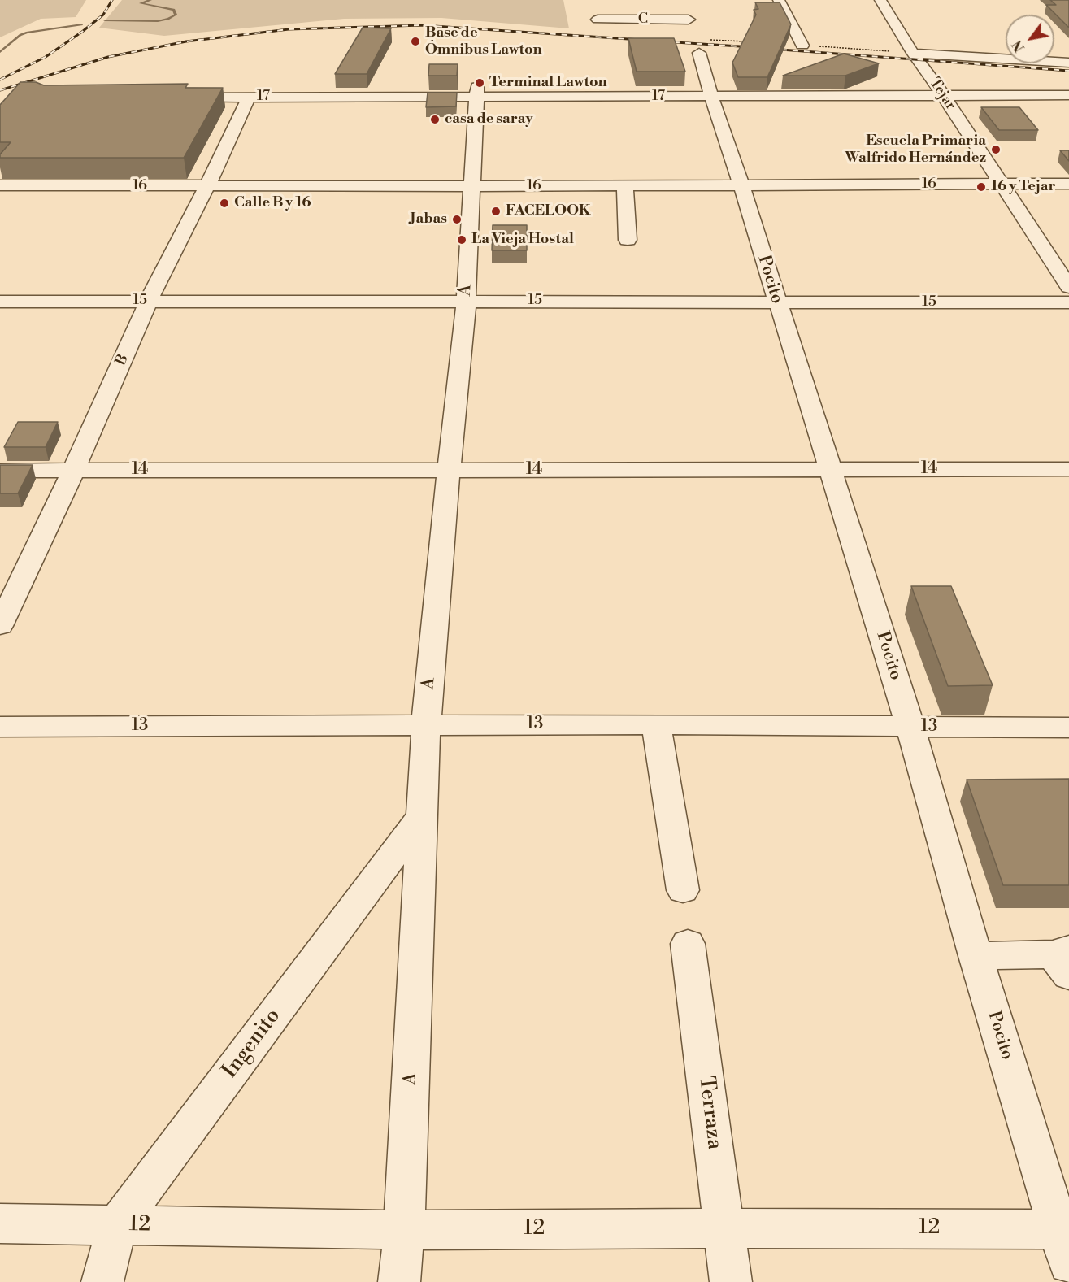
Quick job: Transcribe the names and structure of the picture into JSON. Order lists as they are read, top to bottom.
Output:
{
  "streets": {
    "street": [
      "C",
      "Tejar",
      "17",
      "16",
      "Pocito",
      "A",
      "15",
      "B",
      "14",
      "13",
      "Ingenito",
      "Terraza",
      "12"
    ]
  },
  "crossings": [
    ["C", "Pocito"],
    ["Tejar", "17"],
    ["Tejar", "16"],
    ["17", "Pocito"],
    ["17", "A"],
    ["17", "B"],
    ["16", "Pocito"],
    ["16", "A"],
    ["16", "B"],
    ["Pocito", "15"],
    ["Pocito", "14"],
    ["Pocito", "13"],
    ["Pocito", "12"],
    ["A", "15"],
    ["A", "14"],
    ["A", "13"],
    ["A", "Ingenito"],
    ["A", "12"],
    ["15", "B"],
    ["B", "14"],
    ["Ingenito", "12"],
    ["Terraza", "12"]
  ],
  "places": [
    "Base de Ómnibus Lawton",
    "Terminal Lawton",
    "casa de saray",
    "Escuela Primaria Walfrido Hernández",
    "16 y Tejar",
    "Calle B y 16",
    "FACELOOK",
    "Jabas",
    "La Vieja Hostal"
  ],
  "north": "bottom left"
}
